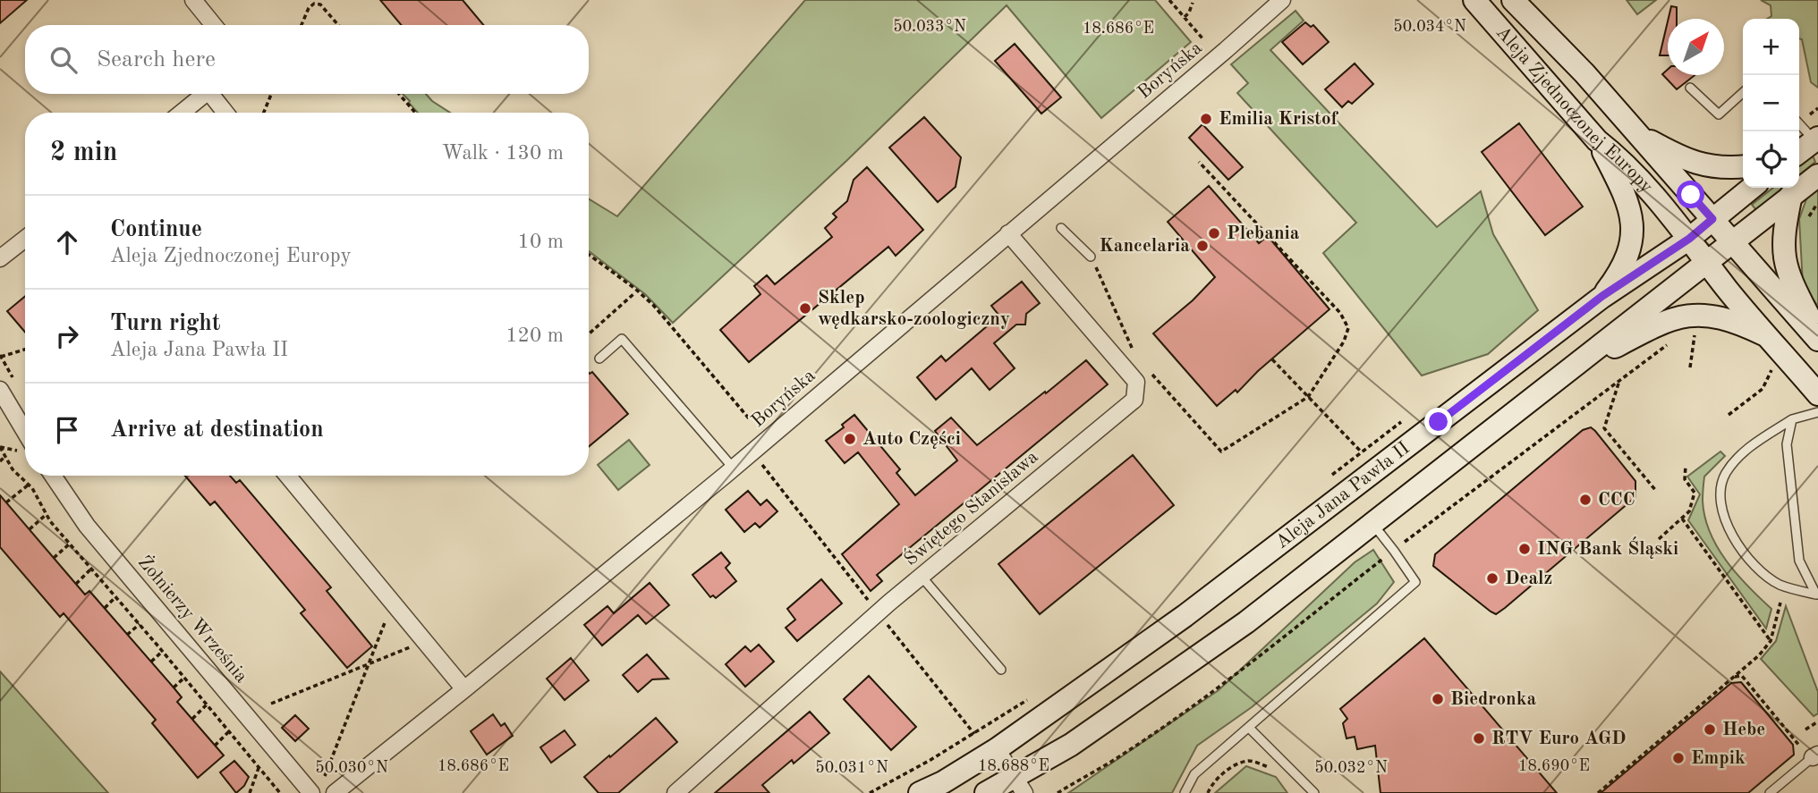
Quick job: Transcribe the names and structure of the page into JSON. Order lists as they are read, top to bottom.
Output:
{
  "streets": {
    "street": [
      "Boryńska",
      "Aleja Zjednoczonej Europy",
      "Aleja Jana Pawła II",
      "Świętego Stanisława",
      "Żołnierzy Września"
    ]
  },
  "crossings": [
    ["Boryńska", "Świętego Stanisława"],
    ["Aleja Zjednoczonej Europy", "Aleja Jana Pawła II"]
  ],
  "places": [
    "Emilia Kristof",
    "Plebania",
    "Kancelaria",
    "Sklep wędkarsko-zoologiczny",
    "Auto Części",
    "CCC",
    "ING Bank Śląski",
    "Dealz",
    "Biedronka",
    "Hebe",
    "RTV Euro AGD",
    "Empik"
  ],
  "north": "top right",
  "page": {
    "map_buttons": ["+", "−"],
    "search": "Search here",
    "heading": ["2 min", "Walk · 130 m"],
    "list": [
      ["Continue", "Aleja Zjednoczonej Europy", "10 m"],
      ["Turn right", "Aleja Jana Pawła II", "120 m"],
      "Arrive at destination"
    ]
  },
  "coordinates": [
    "50.033°N",
    "50.034°N",
    "18.686°E",
    "18.688°E",
    "18.690°E",
    "50.030°N",
    "50.031°N",
    "50.032°N"
  ]
}
